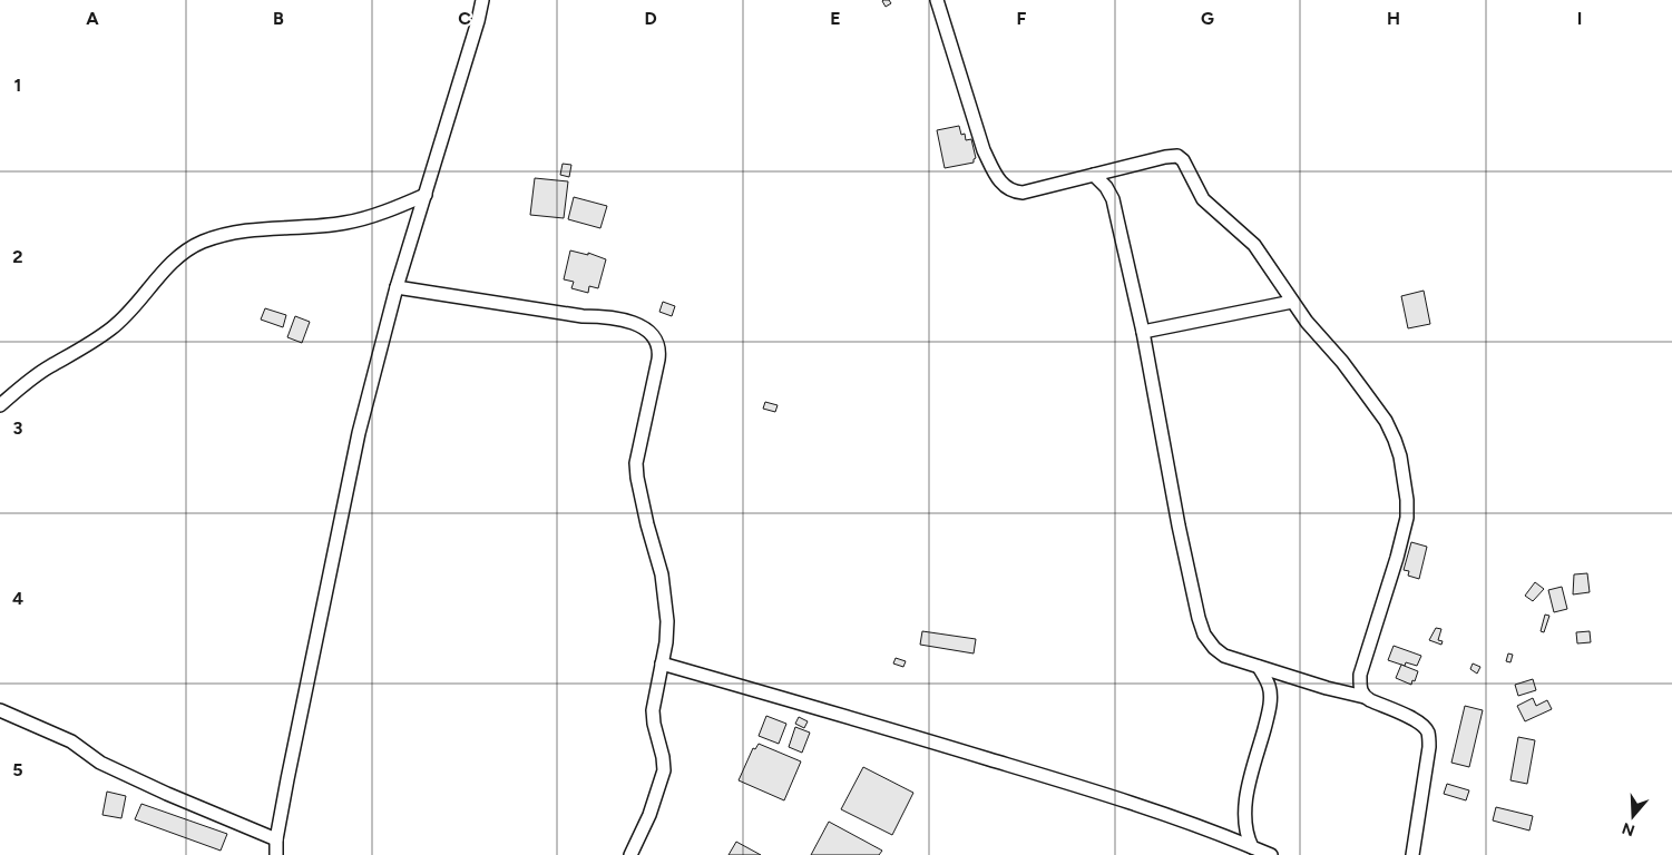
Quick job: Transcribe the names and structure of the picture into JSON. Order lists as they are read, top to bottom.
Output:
{
  "north": "bottom",
  "grid": {
    "columns": [
      "A",
      "B",
      "C",
      "D",
      "E",
      "F",
      "G",
      "H",
      "I"
    ],
    "rows": [
      "1",
      "2",
      "3",
      "4",
      "5"
    ]
  }
}
